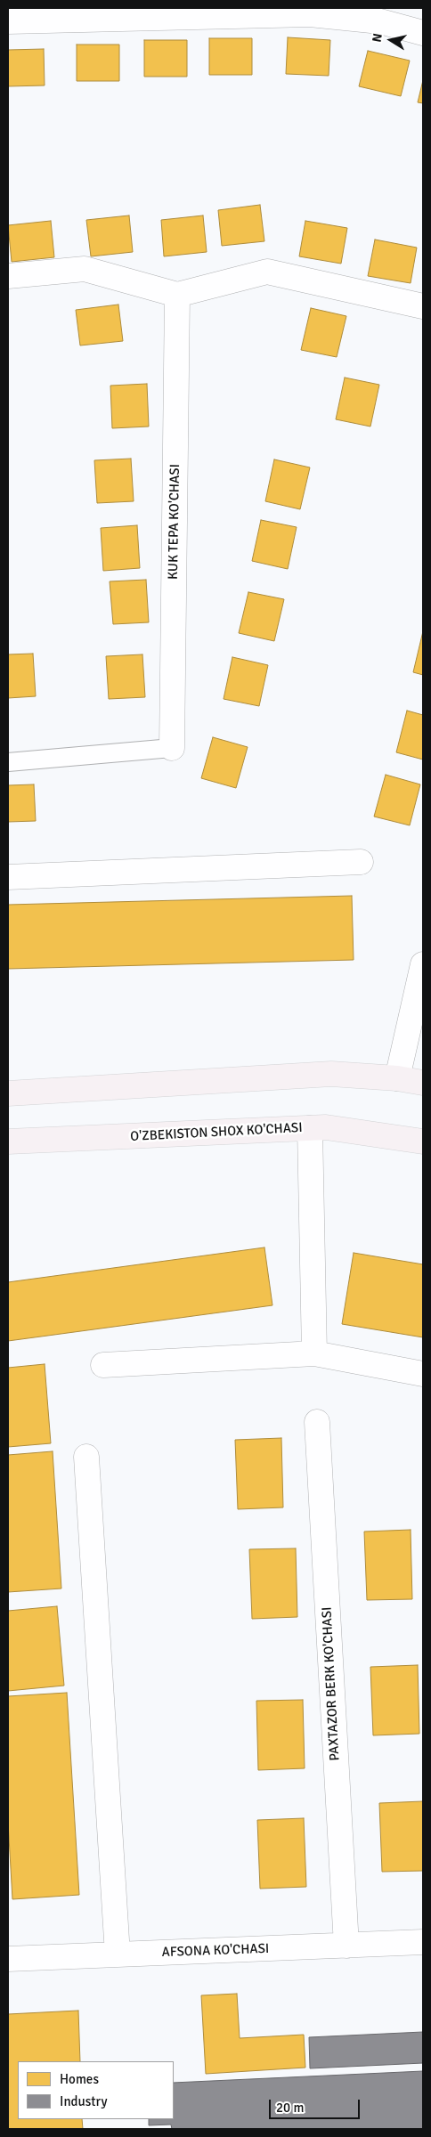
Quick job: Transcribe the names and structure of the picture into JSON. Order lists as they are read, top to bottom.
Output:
{
  "streets": {
    "main road": ["O'ZBEKISTON SHOX KO'CHASI"],
    "street": ["KUK TEPA KO'CHASI", "PAXTAZOR BERK KO'CHASI", "AFSONA KO'CHASI"]
  },
  "crossings": [
    ["PAXTAZOR BERK KO'CHASI", "AFSONA KO'CHASI"]
  ],
  "legend": ["Homes", "Industry"],
  "scale_bar": "20 m",
  "north": "left"
}
